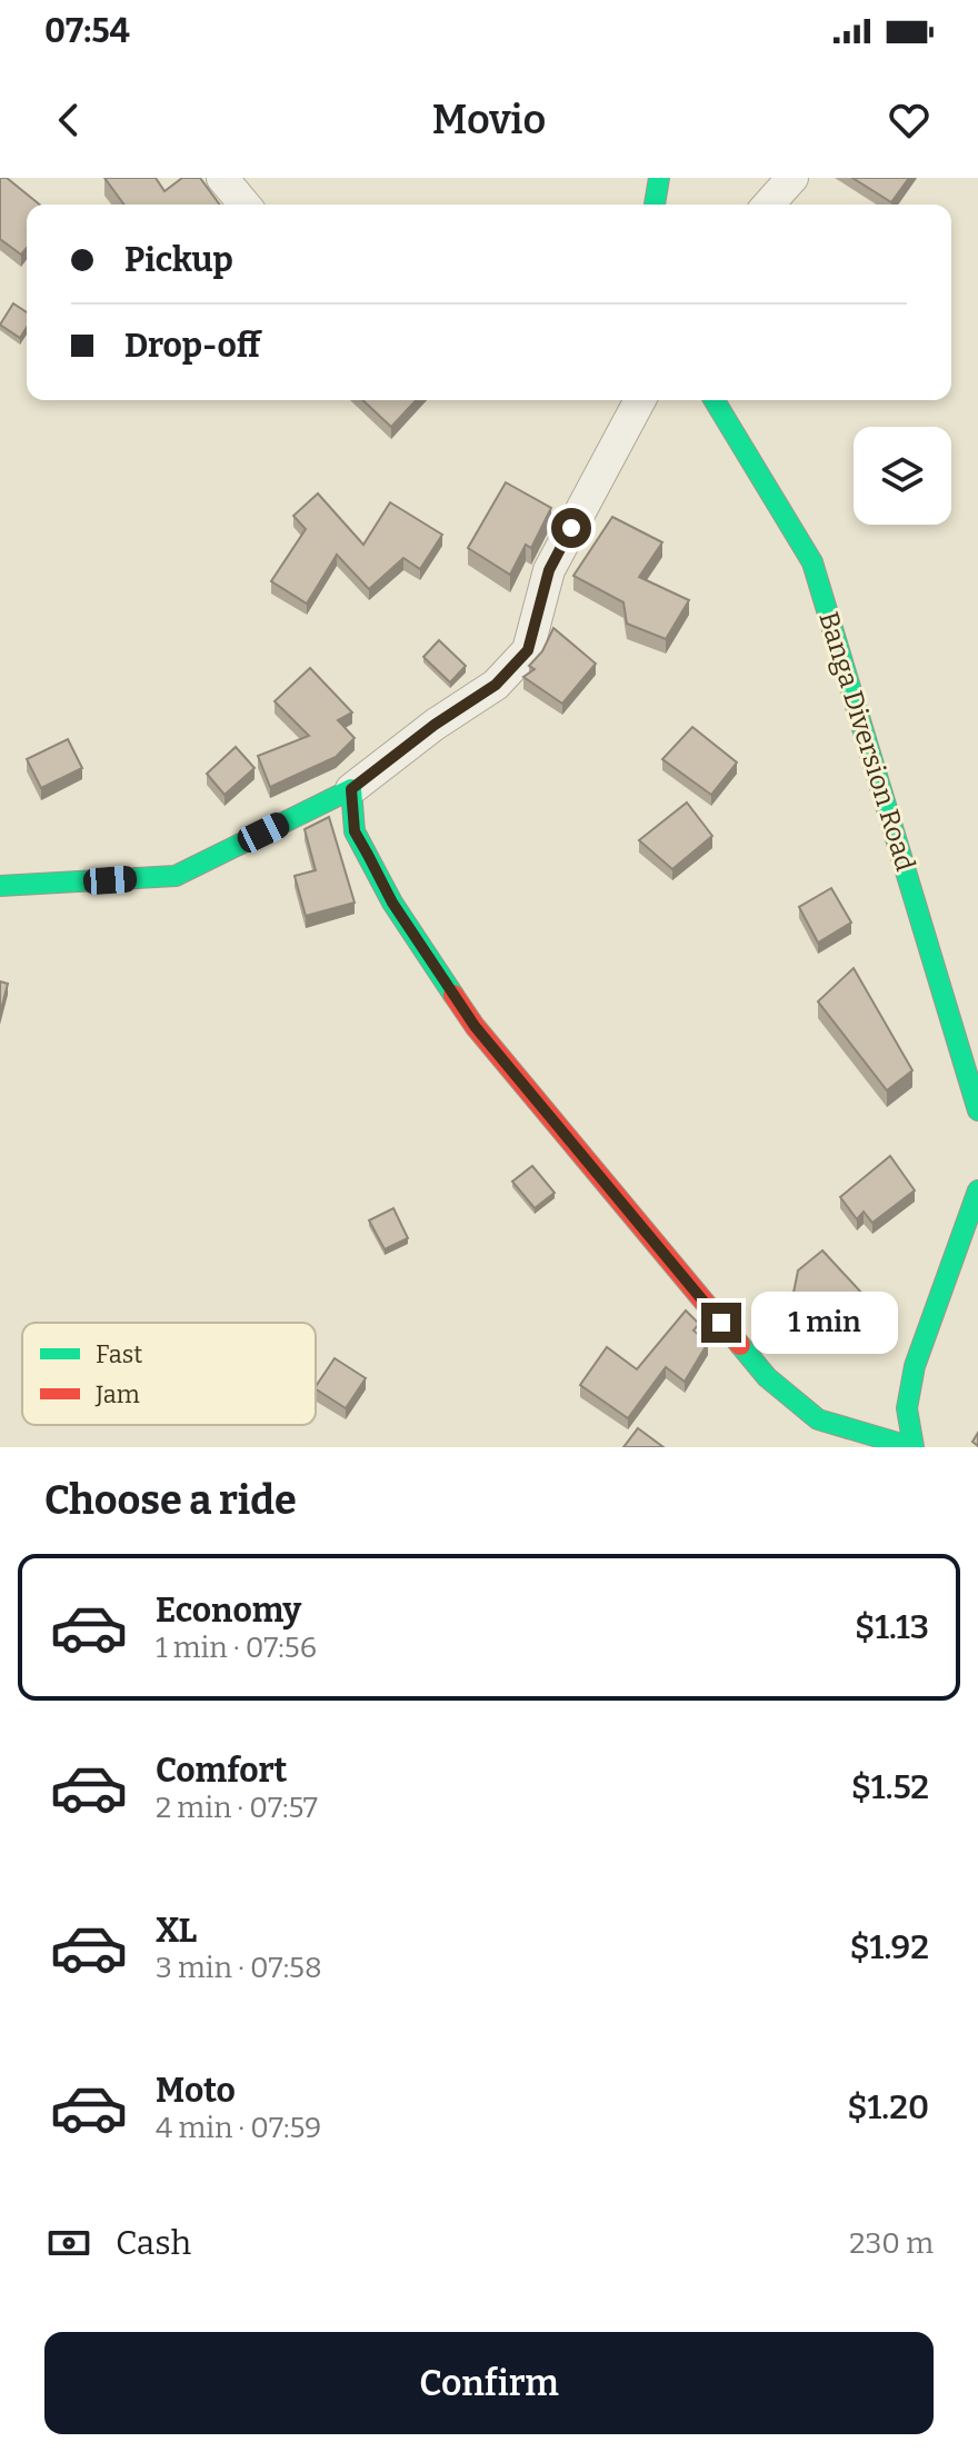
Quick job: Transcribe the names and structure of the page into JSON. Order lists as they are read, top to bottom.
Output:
{
  "streets": {
    "street": ["Banga Diversion Road"]
  },
  "legend": ["Fast", "Jam"],
  "page": {
    "status": "07:54",
    "header": "Movio",
    "banner": ["Pickup", "Drop-off"],
    "bubble": "1 min",
    "heading": "Choose a ride",
    "list": [
      {
        "name": "Economy",
        "note": "1 min · 07:56",
        "value": "$1.13"
      },
      {
        "name": "Comfort",
        "note": "2 min · 07:57",
        "value": "$1.52"
      },
      {
        "name": "XL",
        "note": "3 min · 07:58",
        "value": "$1.92"
      },
      {
        "name": "Moto",
        "note": "4 min · 07:59",
        "value": "$1.20"
      }
    ],
    "pay": ["Cash", "230 m"],
    "buttons": "Confirm"
  }
}
